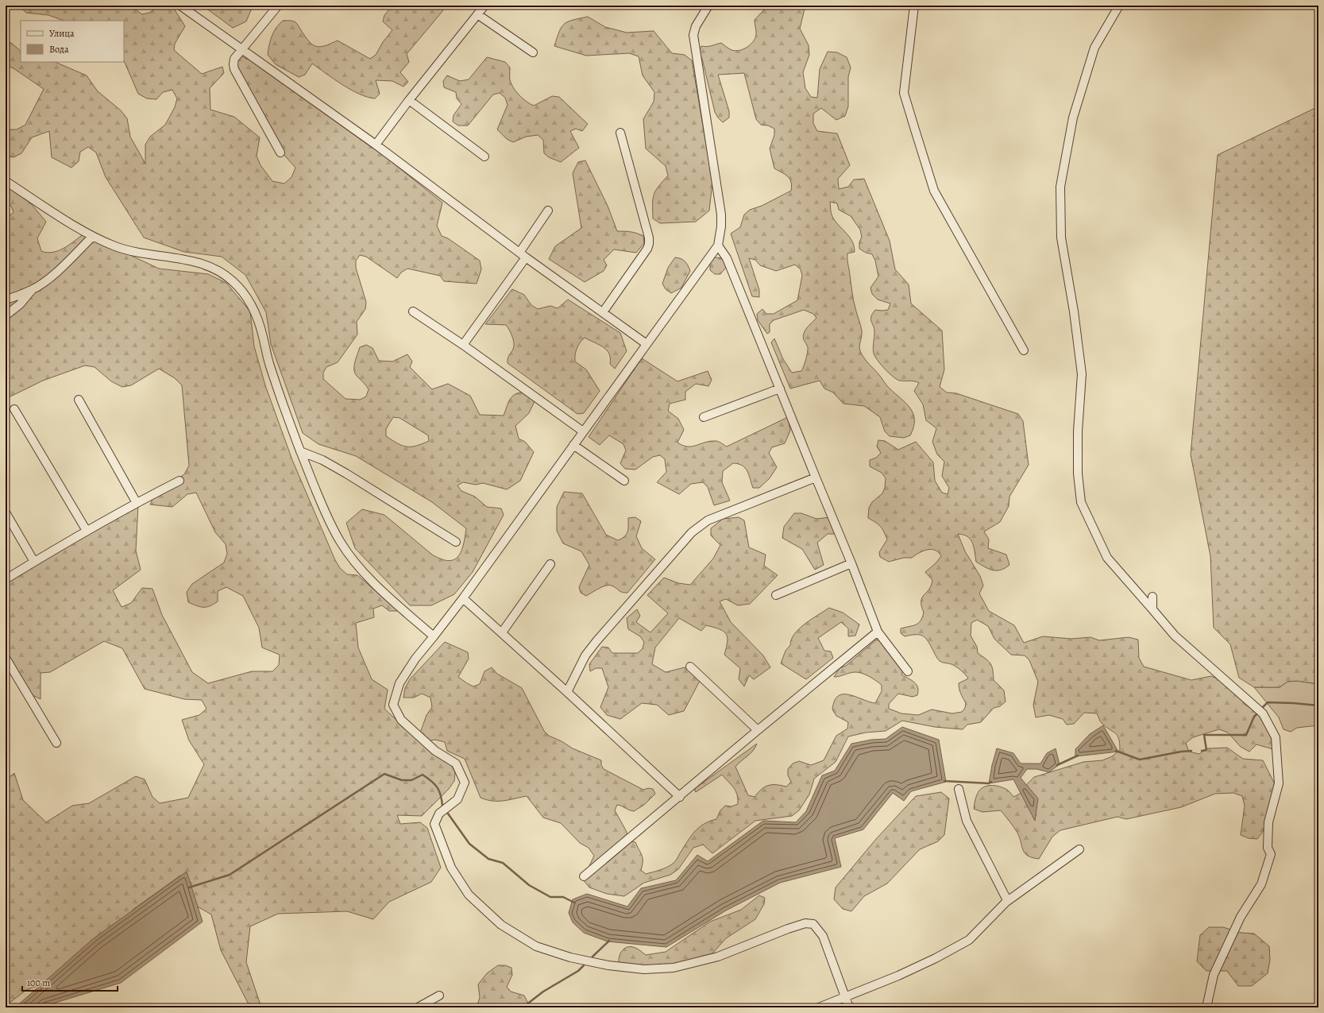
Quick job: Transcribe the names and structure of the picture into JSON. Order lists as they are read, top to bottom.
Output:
{
  "legend": ["Улица", "Вода"],
  "scale_bar": "100 m"
}
